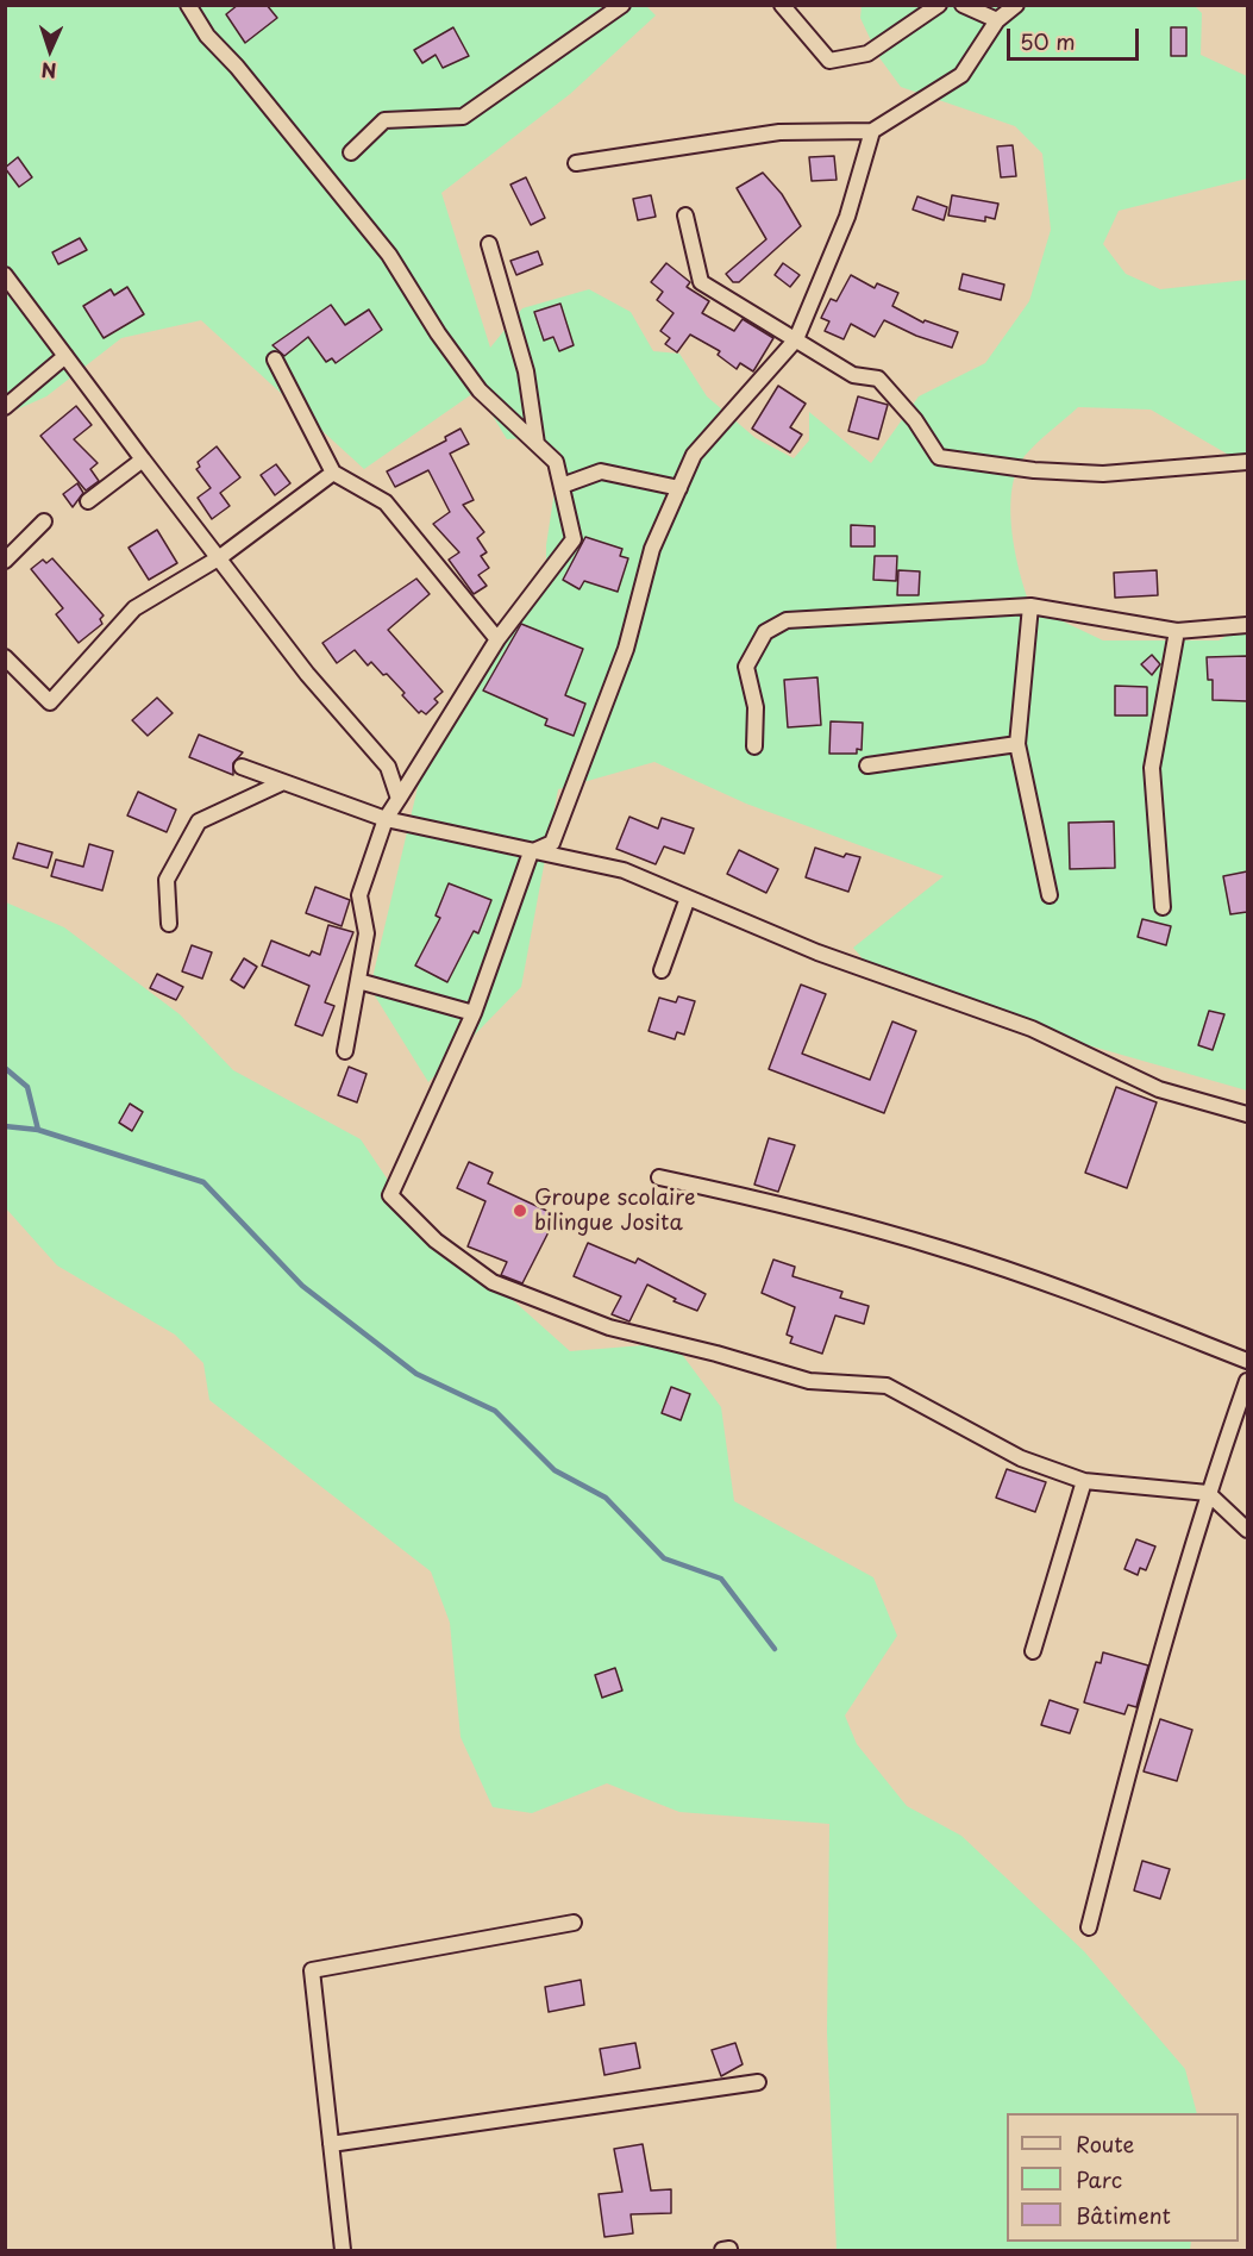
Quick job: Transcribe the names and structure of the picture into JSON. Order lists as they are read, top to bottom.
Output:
{
  "places": ["Groupe scolaire bilingue Josita"],
  "legend": ["Route", "Parc", "Bâtiment"],
  "scale_bar": "50 m",
  "north": "bottom"
}
